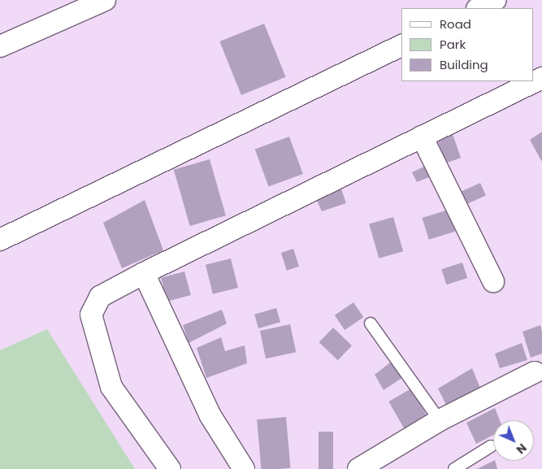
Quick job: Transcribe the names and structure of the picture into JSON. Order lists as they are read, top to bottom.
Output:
{
  "legend": ["Road", "Park", "Building"],
  "north": "bottom right"
}
